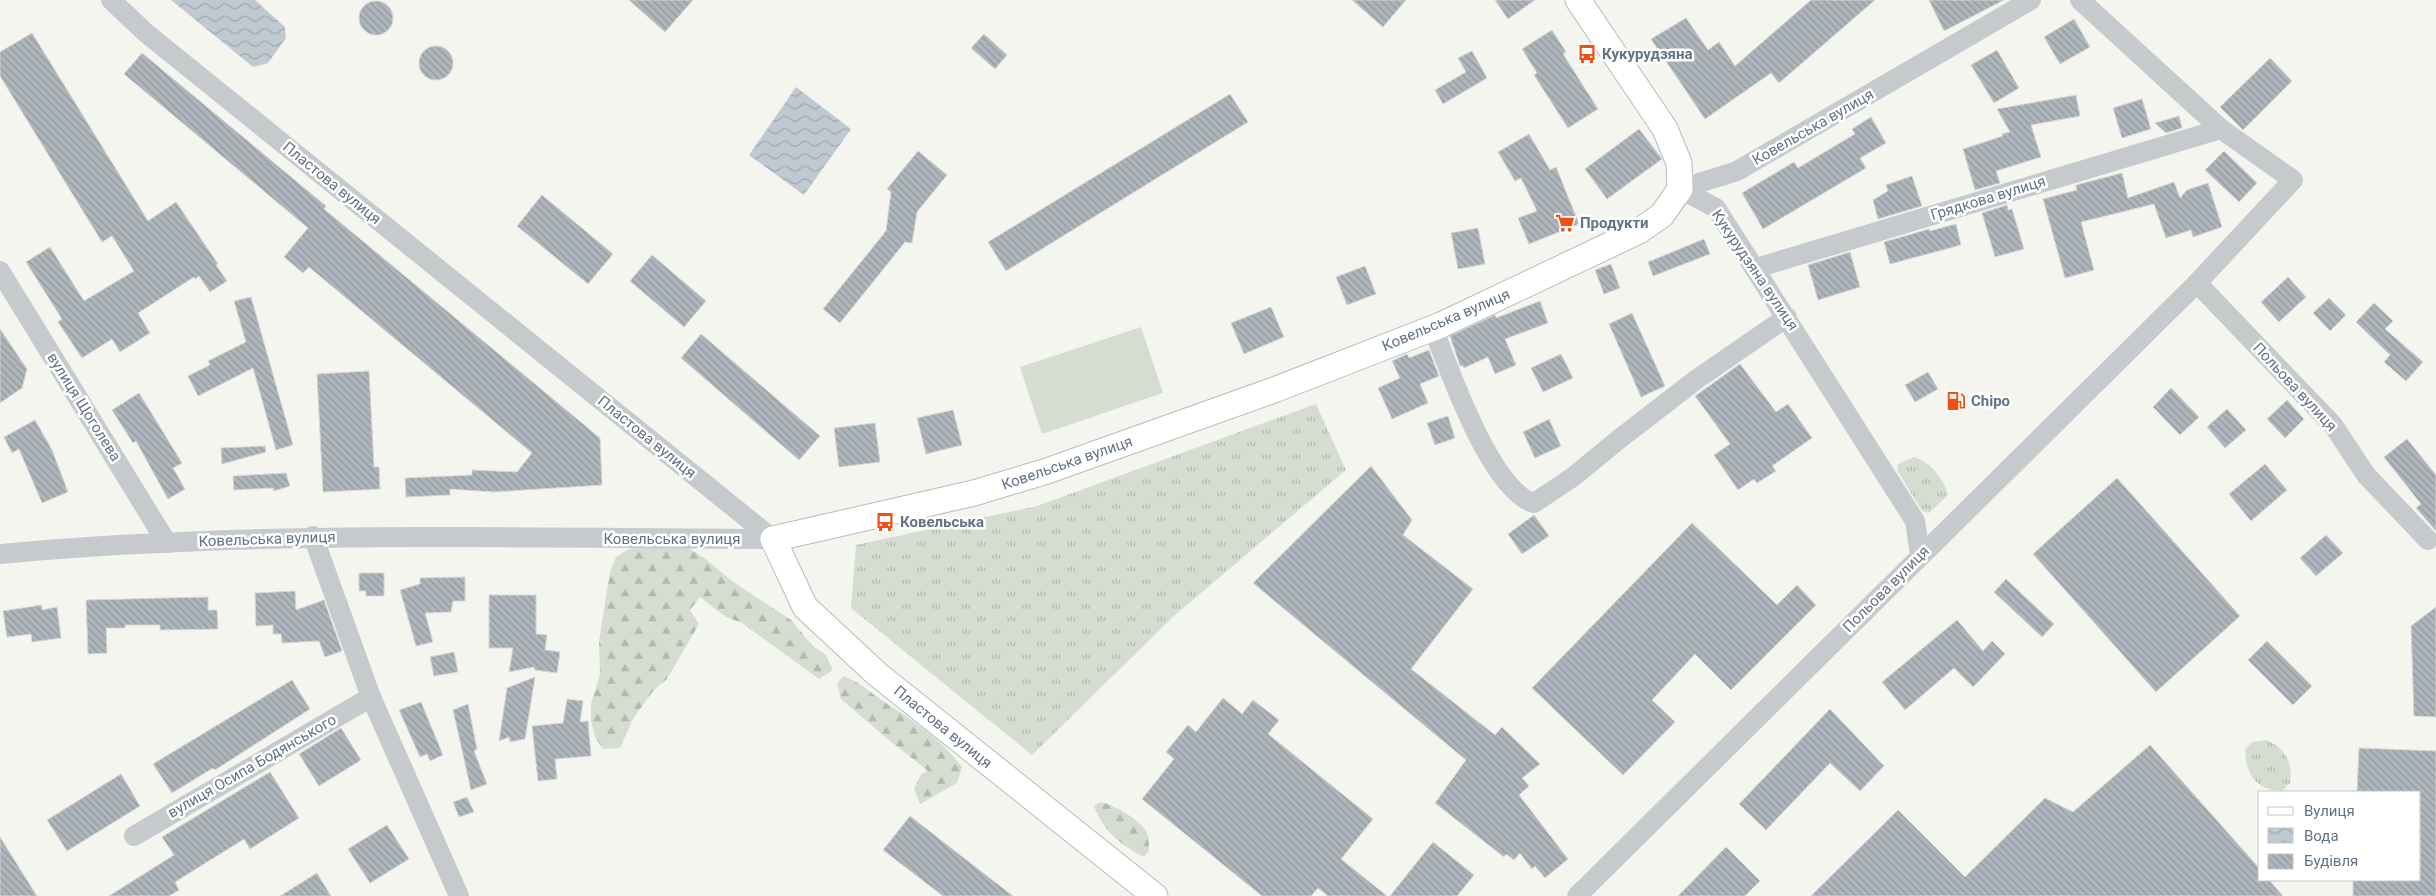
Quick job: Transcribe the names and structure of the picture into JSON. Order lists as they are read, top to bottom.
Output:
{
  "streets": {
    "main road": ["Ковельська вулиця", "Пластова вулиця"],
    "street": [
      "Грядкова вулиця",
      "Кукурудзяна вулиця",
      "Польова вулиця",
      "вулиця Щоголева",
      "вулиця Осипа Бодянського"
    ]
  },
  "crossings": [
    ["Ковельська вулиця", "Пластова вулиця"],
    ["Ковельська вулиця", "Кукурудзяна вулиця"],
    ["Ковельська вулиця", "вулиця Щоголева"],
    ["Грядкова вулиця", "Кукурудзяна вулиця"],
    ["Грядкова вулиця", "Польова вулиця"],
    ["Кукурудзяна вулиця", "Польова вулиця"]
  ],
  "places": {
    "bus stop": ["Кукурудзяна", "Ковельська"],
    "supermarket": ["Продукти"],
    "fuel station": ["Chipo"]
  },
  "legend": ["Вулиця", "Вода", "Будівля"]
}
